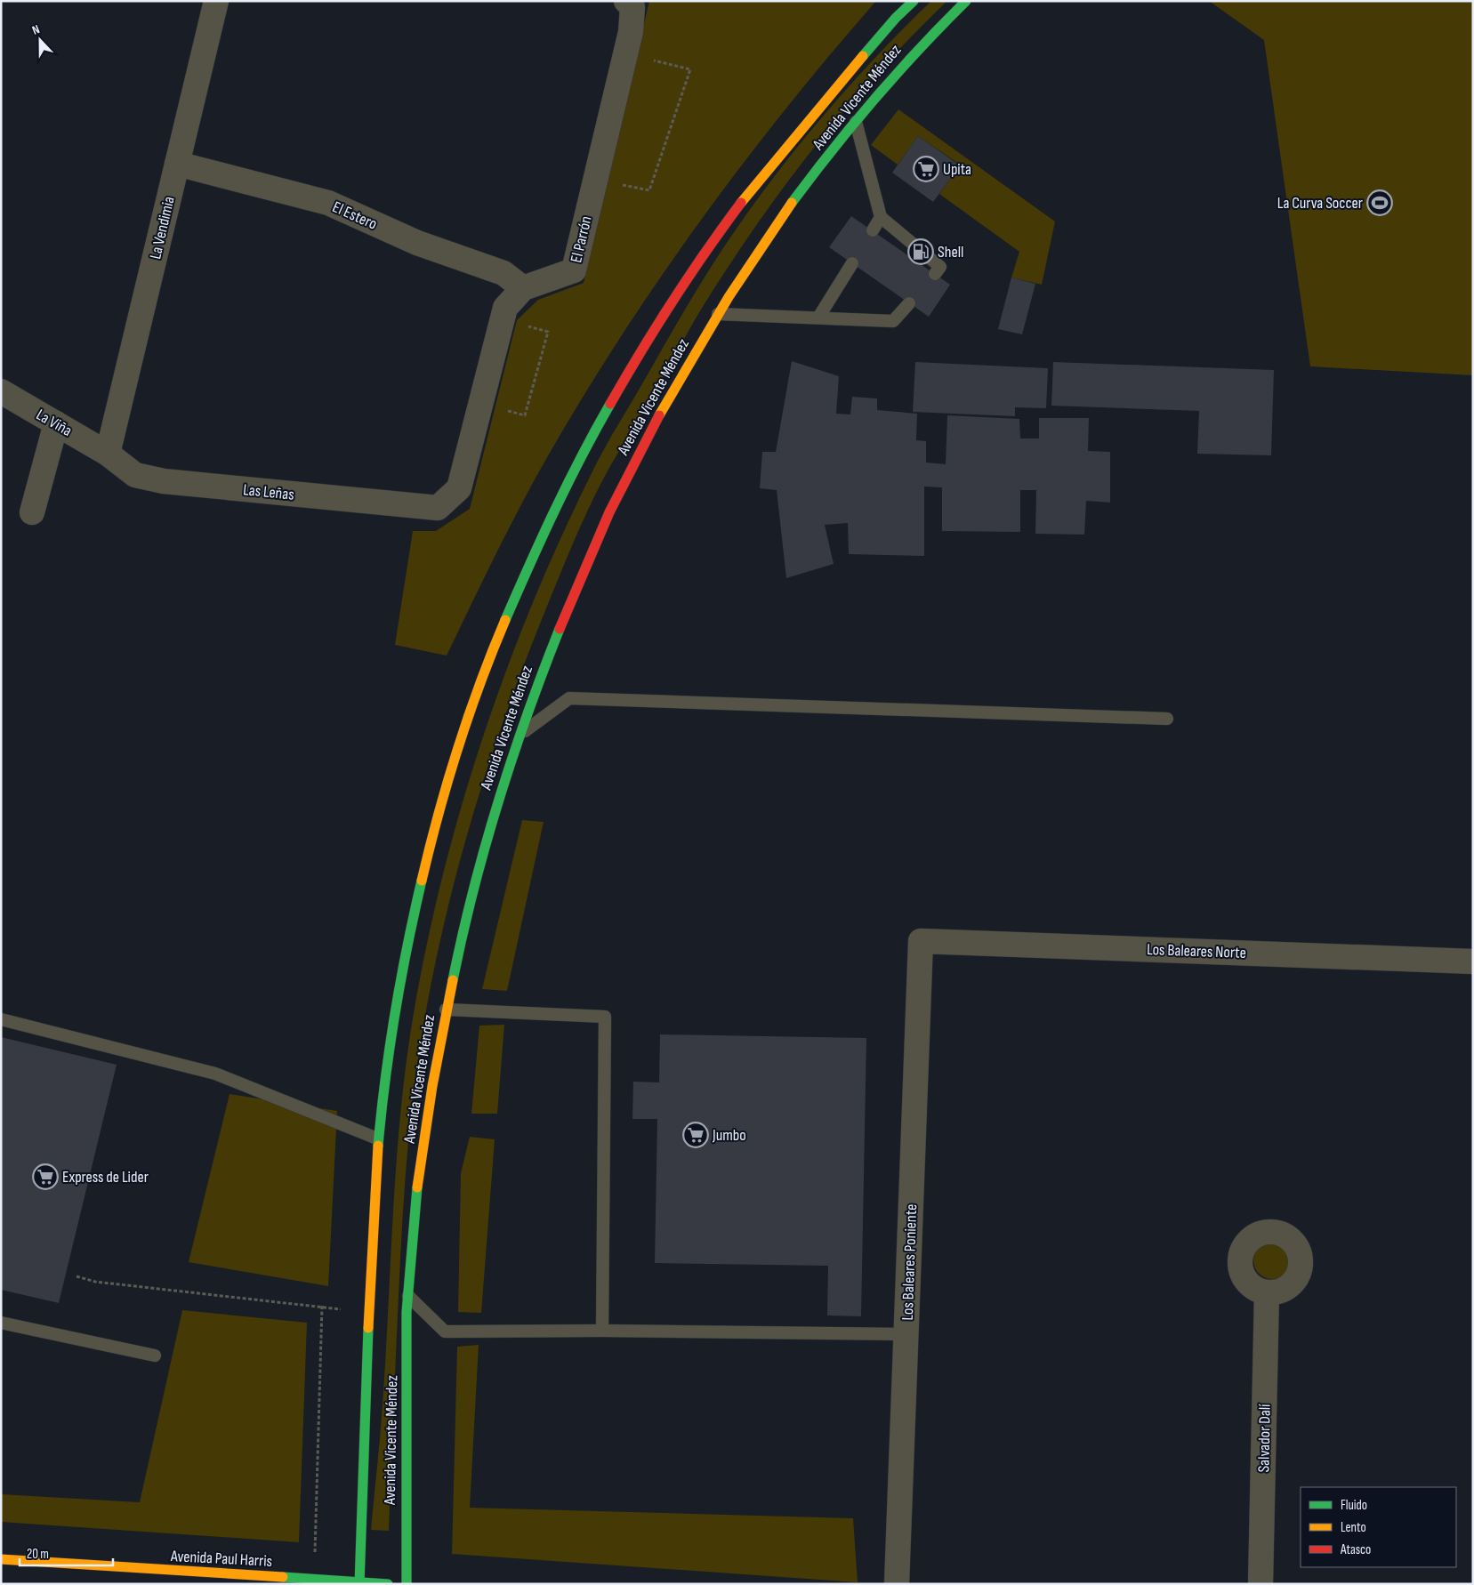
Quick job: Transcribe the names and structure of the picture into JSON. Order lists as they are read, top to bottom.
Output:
{
  "streets": {
    "main road": ["Avenida Vicente Méndez", "Avenida Paul Harris"],
    "street": [
      "El Estero",
      "La Vendimia",
      "El Parrón",
      "La Viña",
      "Las Leñas",
      "Los Baleares Norte",
      "Los Baleares Poniente",
      "Salvador Dalí"
    ]
  },
  "crossings": [
    ["Avenida Vicente Méndez", "Avenida Paul Harris"],
    ["El Estero", "La Vendimia"],
    ["El Estero", "El Parrón"],
    ["La Vendimia", "La Viña"],
    ["La Vendimia", "Las Leñas"],
    ["El Parrón", "Las Leñas"],
    ["La Viña", "Las Leñas"],
    ["Los Baleares Norte", "Los Baleares Poniente"]
  ],
  "places": {
    "supermarket": ["Upita", "Jumbo", "Express de Lider"],
    "sports": ["La Curva Soccer"],
    "fuel station": ["Shell"]
  },
  "legend": ["Fluido", "Lento", "Atasco"],
  "scale_bar": "20 m",
  "north": "top"
}
